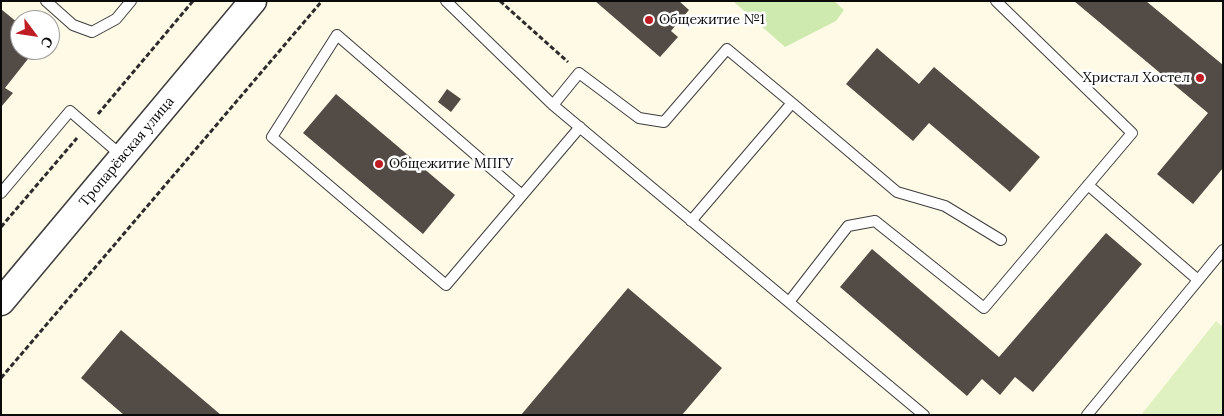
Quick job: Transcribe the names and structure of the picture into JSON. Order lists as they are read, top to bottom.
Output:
{
  "streets": {
    "street": ["Тропарёвская улица"]
  },
  "places": ["Общежитие №1", "Христал Хостел", "Общежитие МПГУ"],
  "north": "bottom right"
}
